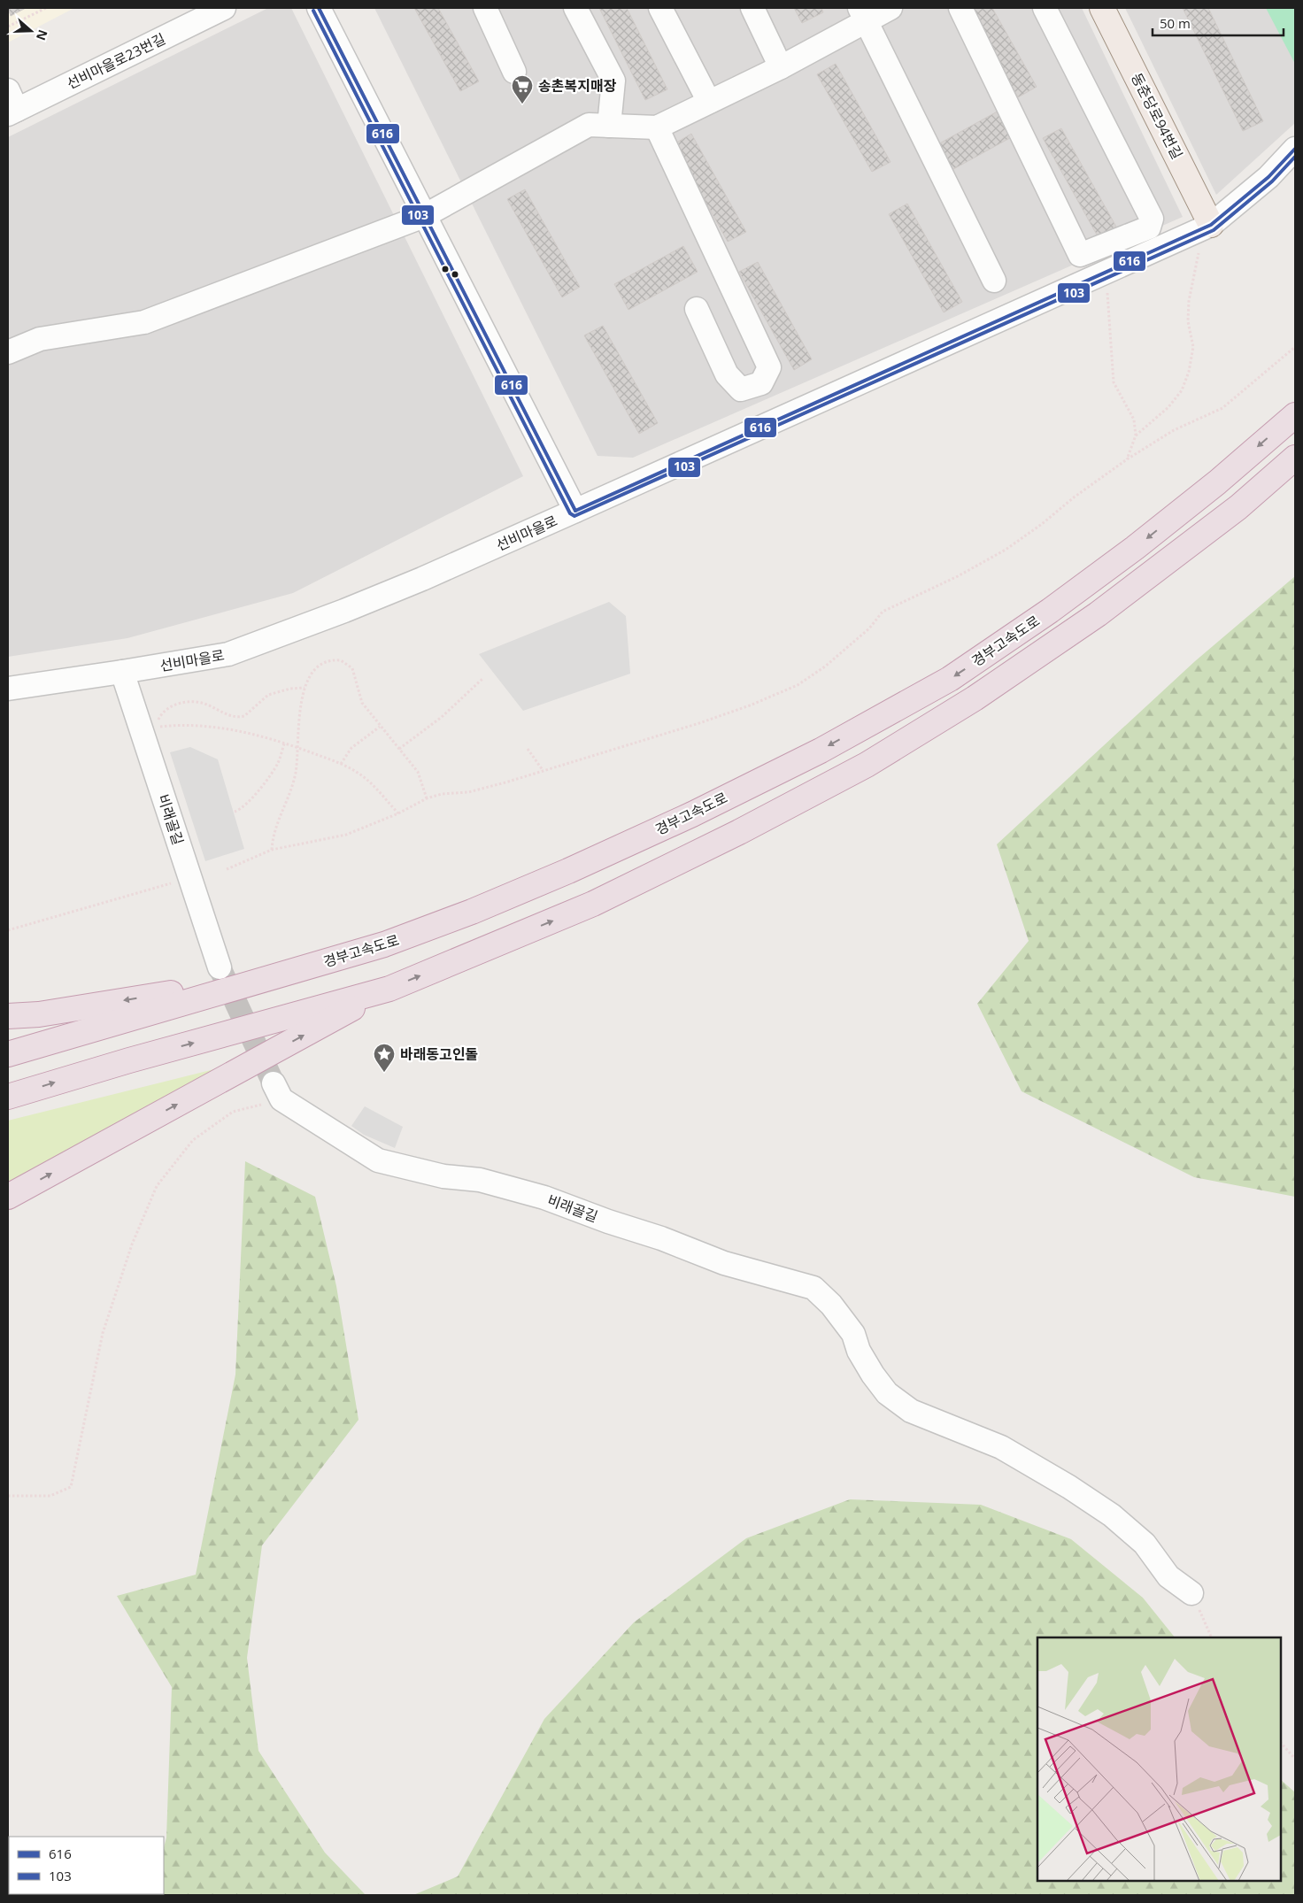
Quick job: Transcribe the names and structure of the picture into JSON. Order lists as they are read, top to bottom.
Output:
{
  "streets": {
    "highway": ["경부고속도로"],
    "main road": ["동춘당로94번길"],
    "street": ["선비마을로23번길", "선비마을로", "비래골길"]
  },
  "crossings": [
    ["동춘당로94번길", "선비마을로"],
    ["선비마을로", "비래골길"]
  ],
  "places": {
    "supermarket": ["송촌복지매장"],
    "place": ["바래동고인돌"]
  },
  "lines": ["transit line 616", "transit line 103"],
  "legend": ["616", "103"],
  "scale_bar": "50 m",
  "north": "right"
}
